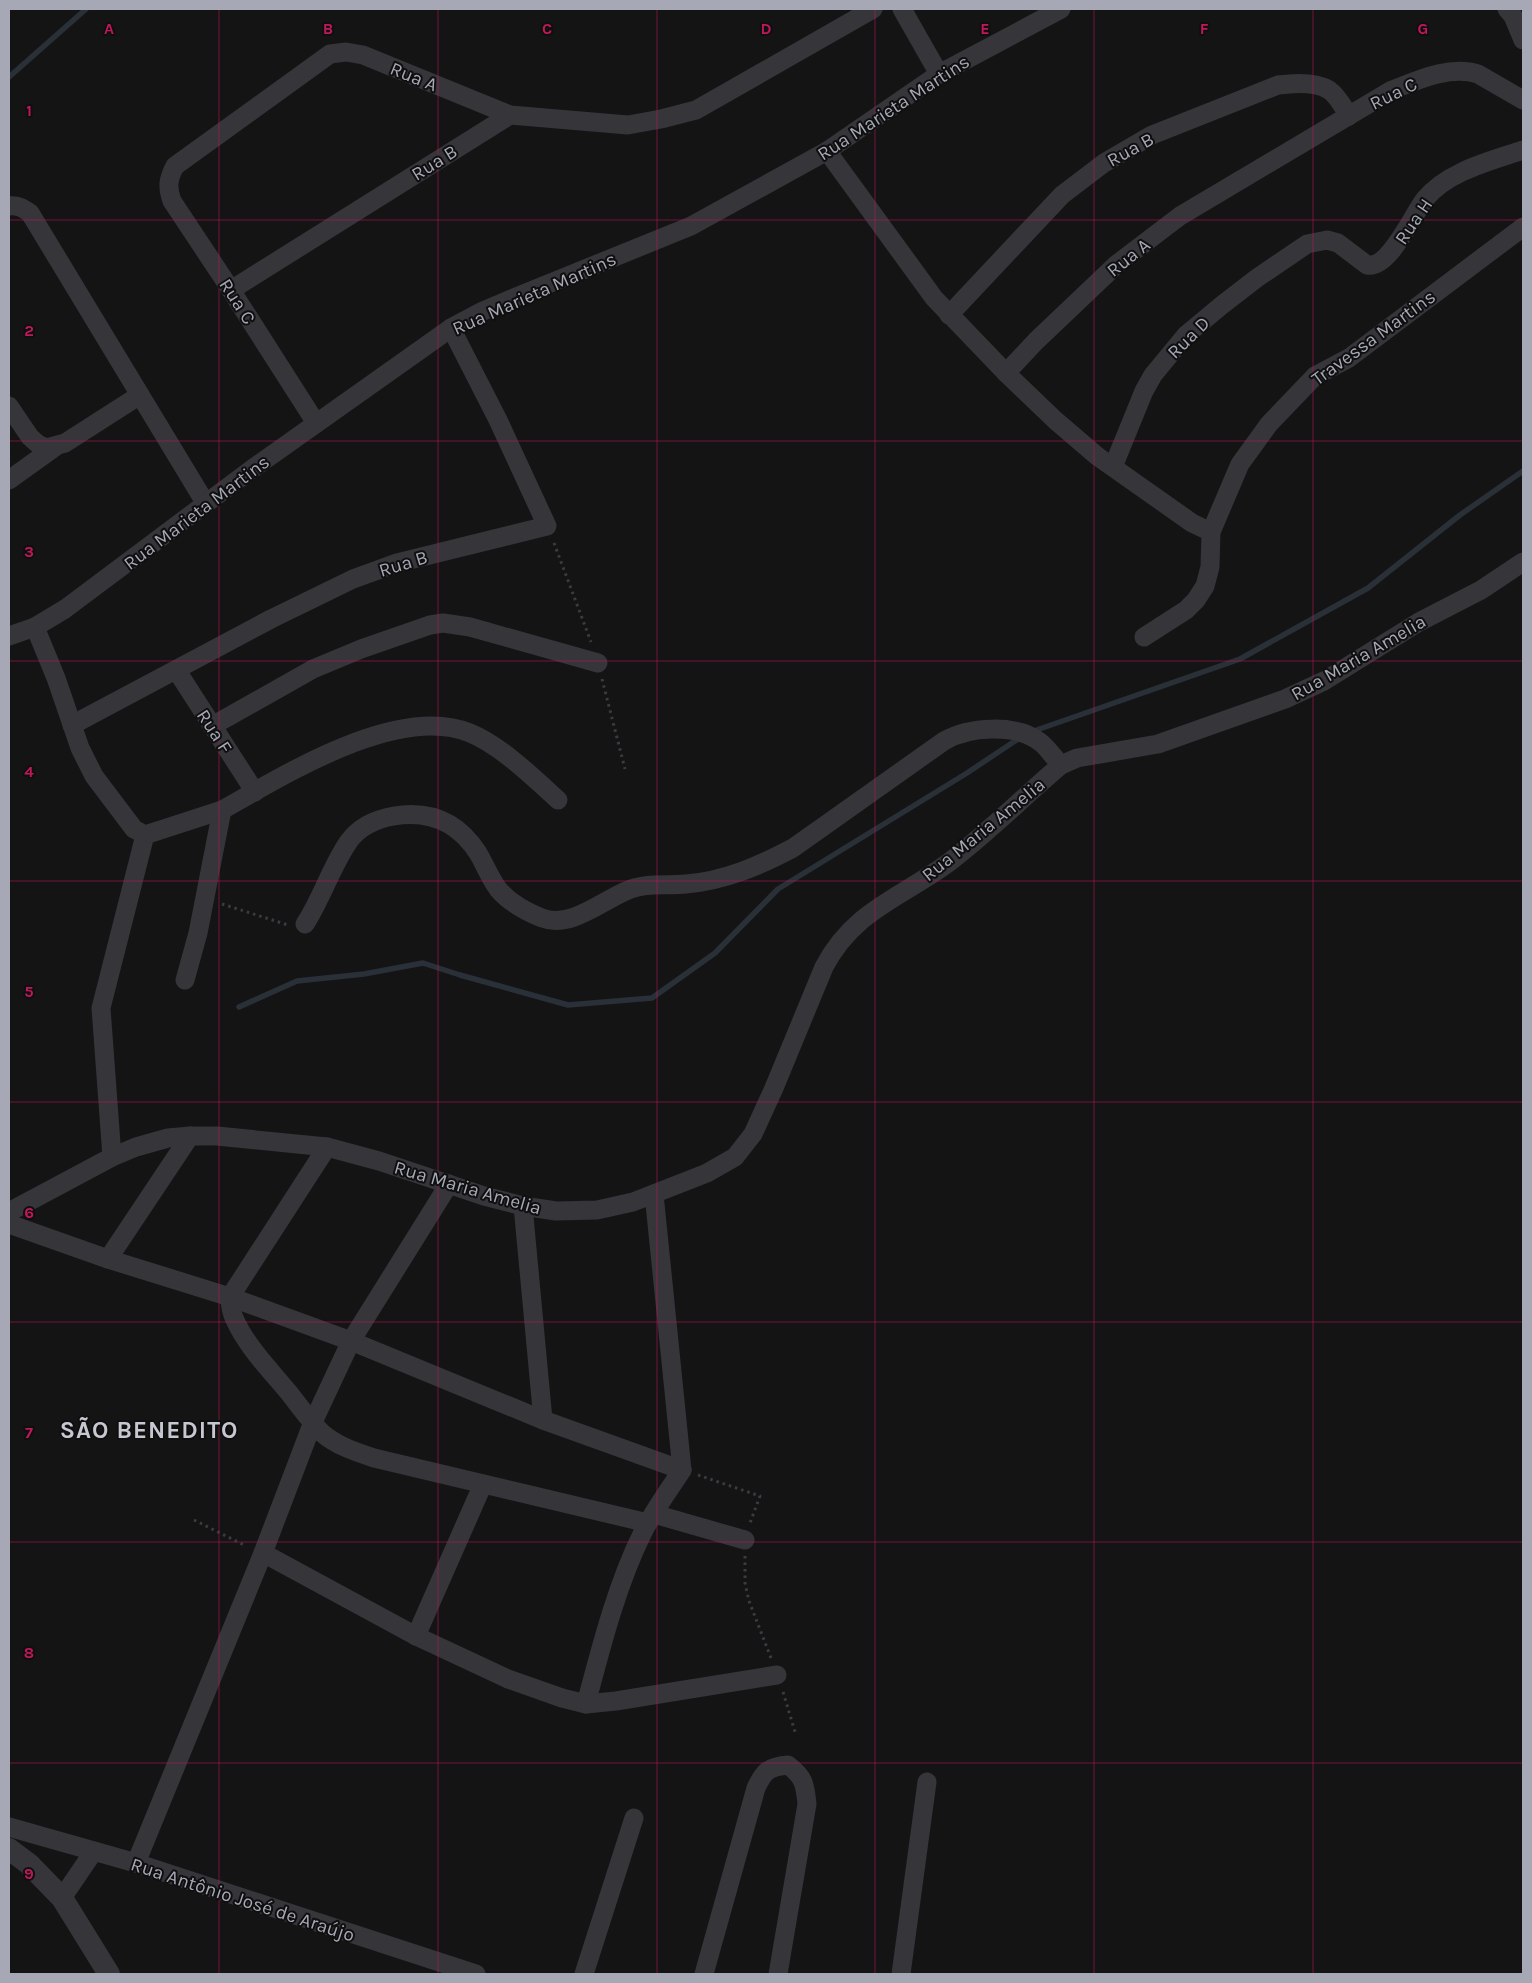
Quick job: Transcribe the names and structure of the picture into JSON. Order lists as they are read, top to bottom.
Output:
{
  "streets": {
    "street": [
      "Rua A",
      "Rua C",
      "Rua Marieta Martins",
      "Rua B",
      "Rua H",
      "Rua D",
      "Travessa Martins",
      "Rua Maria Amelia",
      "Rua F",
      "Rua Antônio José de Araújo"
    ]
  },
  "crossings": [
    ["Rua A", "Rua C"],
    ["Rua A", "Rua B"],
    ["Rua C", "Rua Marieta Martins"],
    ["Rua C", "Rua B"],
    ["Rua Marieta Martins", "Rua B"],
    ["Rua B", "Rua F"],
    ["Rua H", "Rua D"]
  ],
  "districts": ["SÃO BENEDITO"],
  "grid": {
    "columns": [
      "A",
      "B",
      "C",
      "D",
      "E",
      "F",
      "G"
    ],
    "rows": [
      "1",
      "2",
      "3",
      "4",
      "5",
      "6",
      "7",
      "8",
      "9"
    ]
  }
}
